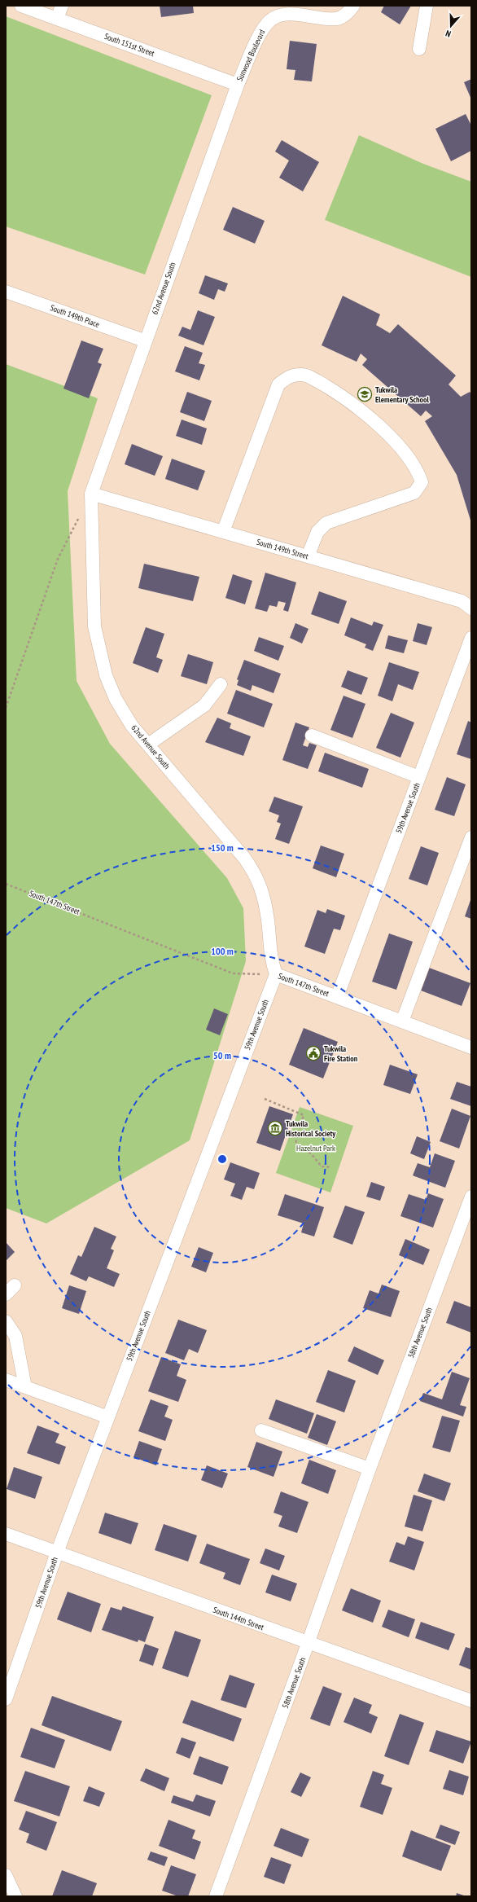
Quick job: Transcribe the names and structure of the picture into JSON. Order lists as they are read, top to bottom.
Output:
{
  "streets": {
    "street": [
      "South 151st Street",
      "Sunwood Boulevard",
      "62nd Avenue South",
      "South 149th Place",
      "South 149th Street",
      "59th Avenue South",
      "South 147th Street",
      "58th Avenue South",
      "South 144th Street"
    ]
  },
  "crossings": [
    ["South 151st Street", "Sunwood Boulevard"],
    ["South 151st Street", "62nd Avenue South"],
    ["Sunwood Boulevard", "62nd Avenue South"],
    ["62nd Avenue South", "South 149th Place"],
    ["62nd Avenue South", "South 149th Street"],
    ["62nd Avenue South", "59th Avenue South"],
    ["62nd Avenue South", "South 147th Street"],
    ["59th Avenue South", "South 147th Street"],
    ["59th Avenue South", "South 144th Street"],
    ["58th Avenue South", "South 144th Street"]
  ],
  "parks": ["Hazelnut Park"],
  "places": {
    "school or university": ["Tukwila Elementary School"],
    "public building": ["Tukwila Fire Station"],
    "museum": ["Tukwila Historical Society"]
  },
  "north": "bottom",
  "rings": ["150 m", "100 m", "50 m"]
}
